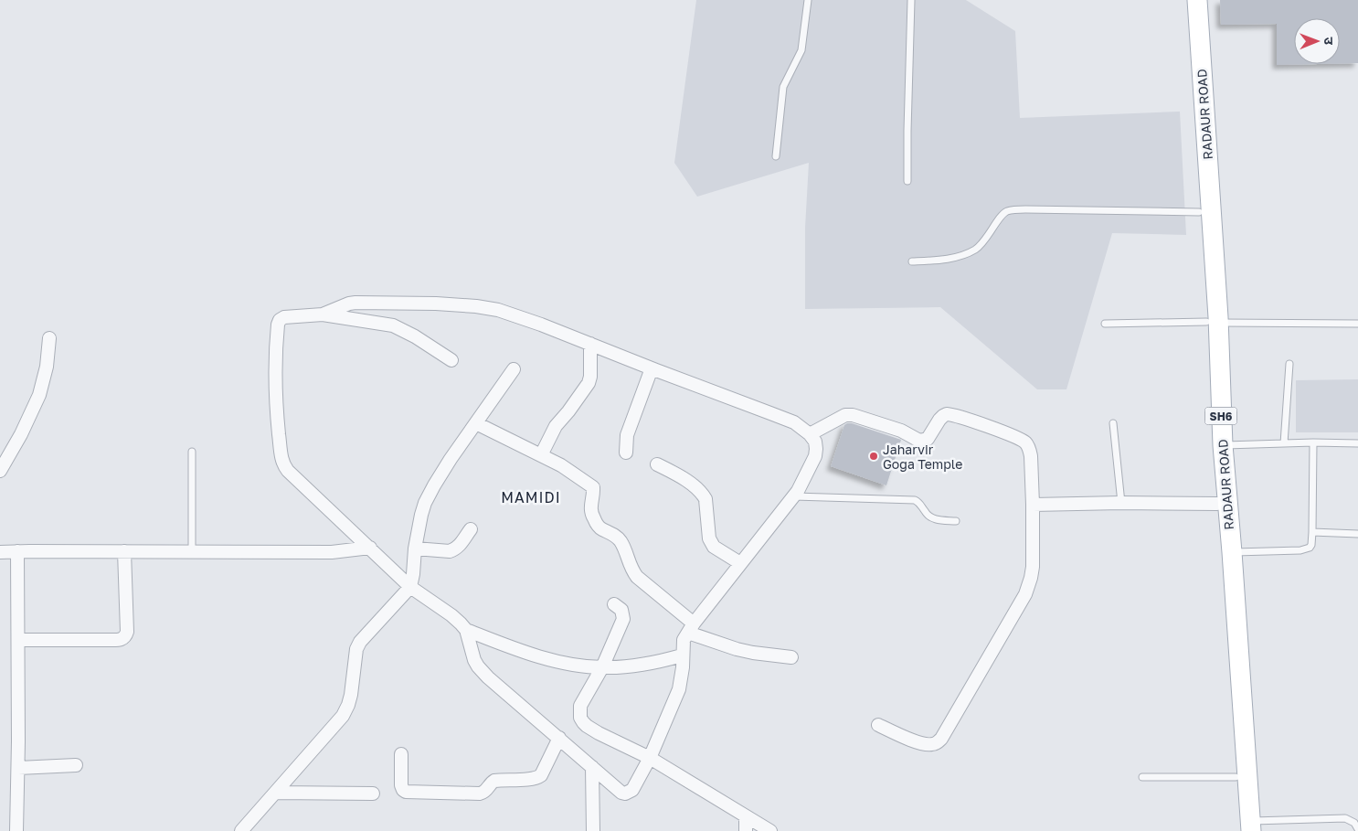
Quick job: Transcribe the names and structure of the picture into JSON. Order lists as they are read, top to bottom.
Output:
{
  "streets": {
    "main road": ["RADAUR ROAD", "SH6"]
  },
  "districts": ["MAMIDI"],
  "places": ["Jaharvir Goga Temple"],
  "north": "right"
}
